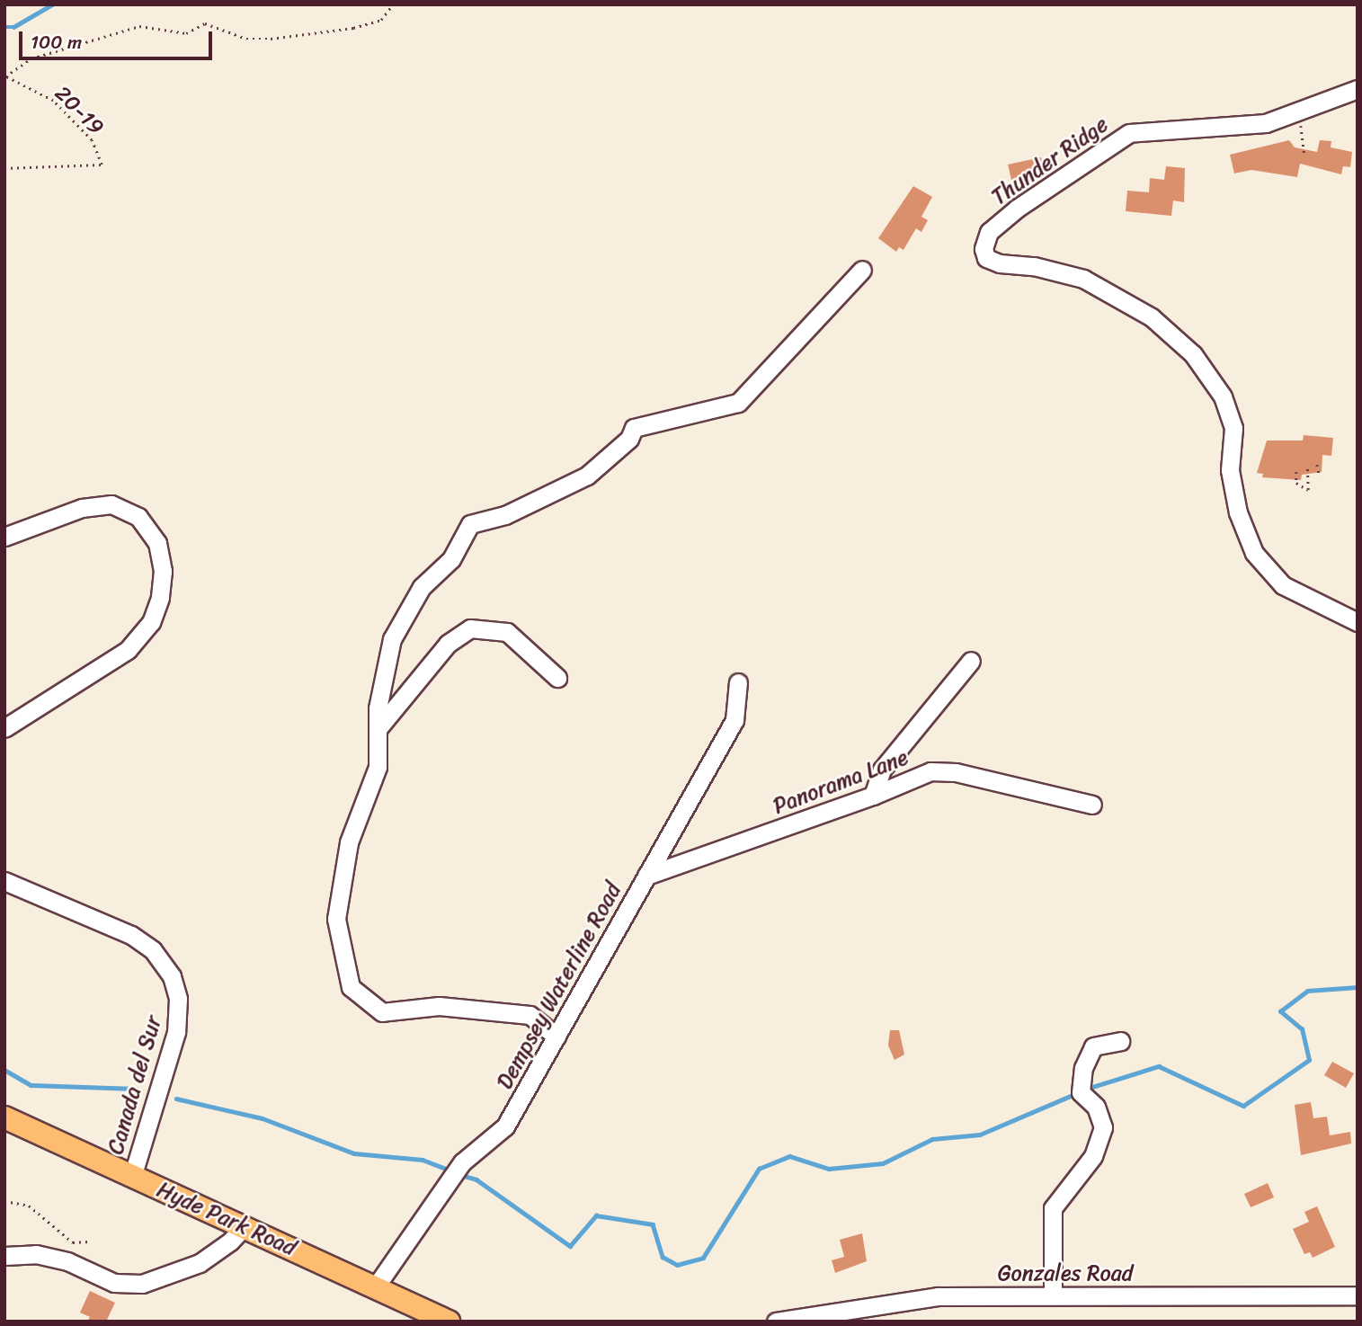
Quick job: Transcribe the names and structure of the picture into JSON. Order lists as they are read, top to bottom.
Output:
{
  "streets": {
    "main road": ["Hyde Park Road"],
    "street": [
      "Thunder Ridge",
      "Panorama Lane",
      "Dempsey Waterline Road",
      "Canada del Sur",
      "Gonzales Road"
    ],
    "path": ["20-19"]
  },
  "crossings": [
    ["Panorama Lane", "Dempsey Waterline Road"],
    ["Dempsey Waterline Road", "Hyde Park Road"],
    ["Canada del Sur", "Hyde Park Road"]
  ],
  "scale_bar": "100 m"
}
